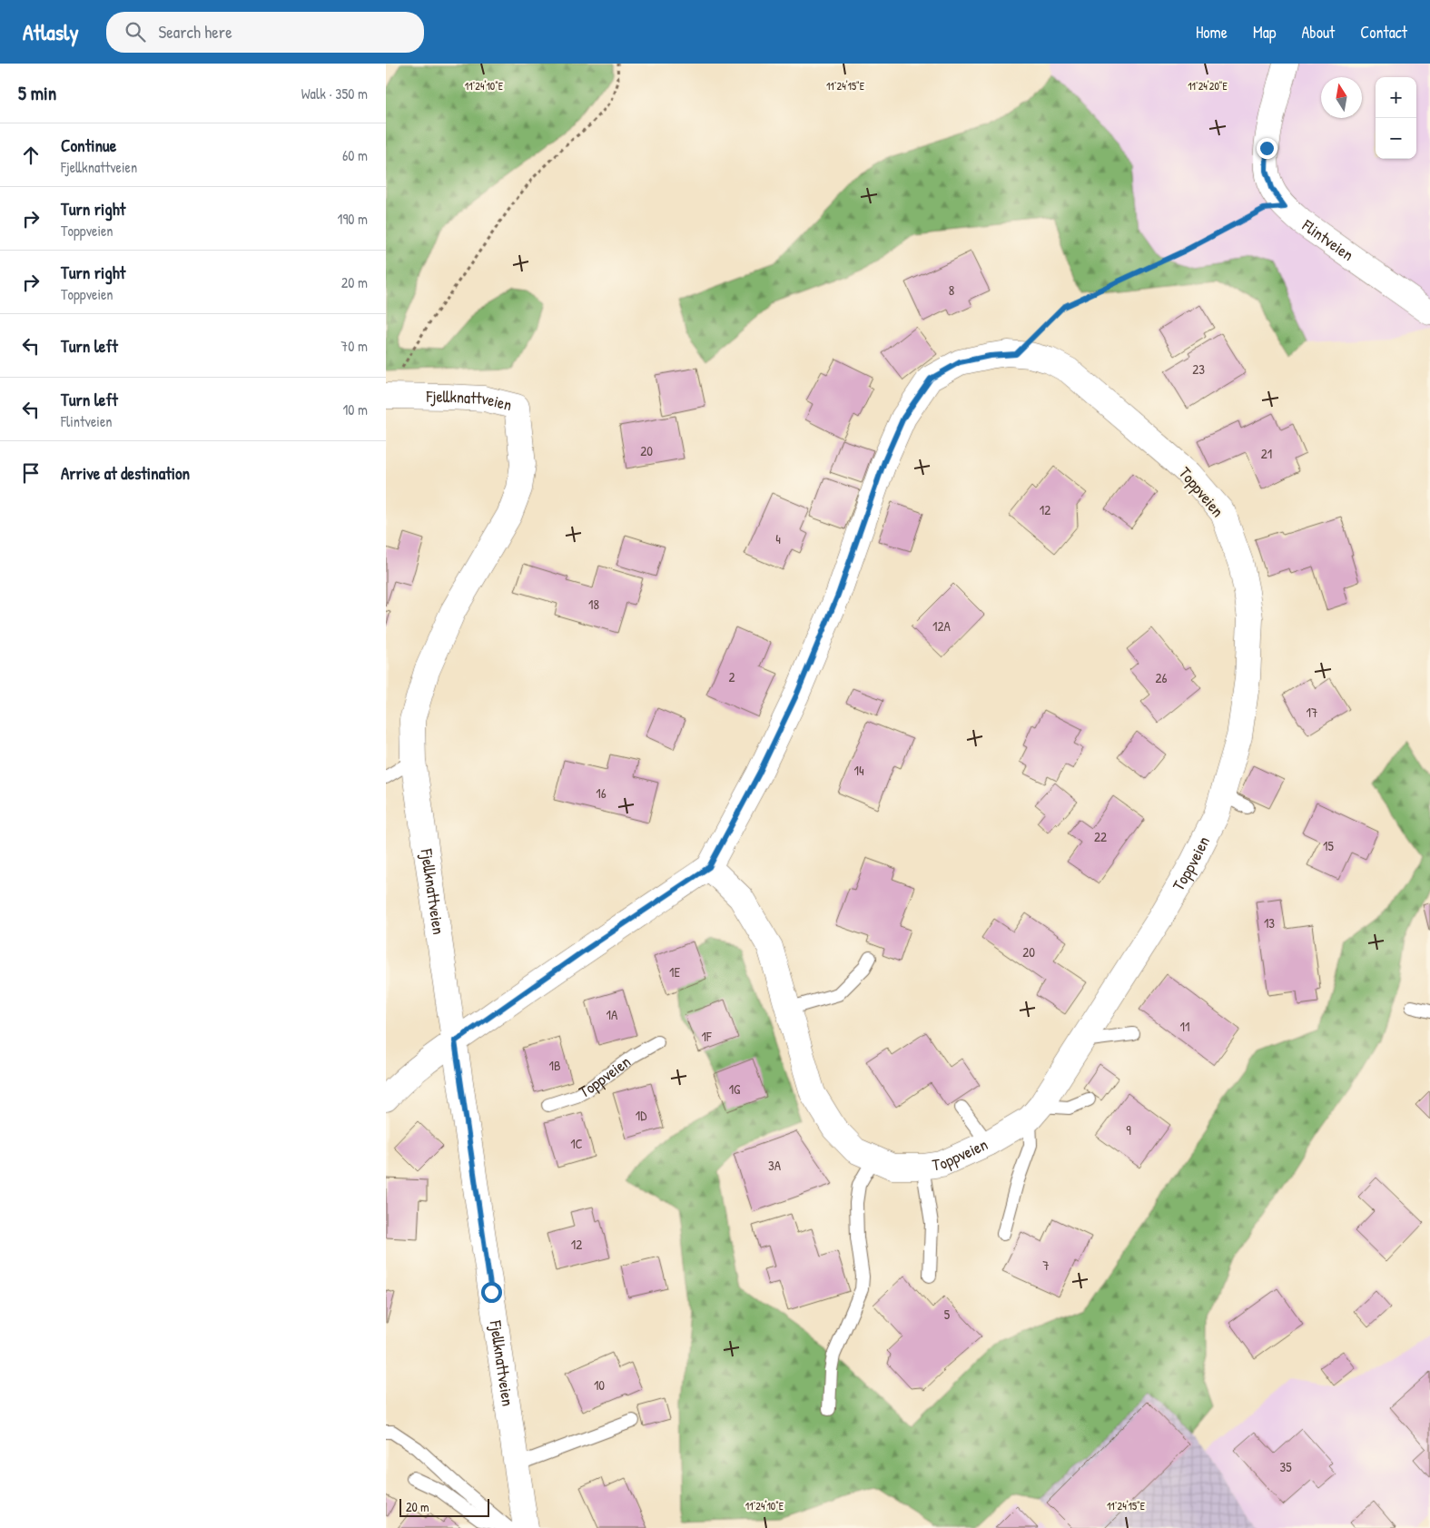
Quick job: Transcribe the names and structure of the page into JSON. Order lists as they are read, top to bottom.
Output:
{
  "streets": {
    "street": ["Flintveien", "Fjellknattveien", "Toppveien"]
  },
  "crossings": [
    ["Fjellknattveien", "Toppveien"]
  ],
  "house_numbers": [
    "8",
    "23",
    "20",
    "21",
    "12",
    "4",
    "18",
    "12A",
    "2",
    "26",
    "17",
    "14",
    "16",
    "22",
    "15",
    "13",
    "20",
    "1E",
    "1A",
    "11",
    "1F",
    "1B",
    "1G",
    "1D",
    "9",
    "1C",
    "3A",
    "12",
    "7",
    "5",
    "10",
    "35"
  ],
  "scale_bar": "20 m",
  "north": "top",
  "page": {
    "header": "Atlasly",
    "search": "Search here",
    "nav": [
      "Home",
      "Map",
      "About",
      "Contact"
    ],
    "heading": ["5 min", "Walk · 350 m"],
    "map_buttons": ["+", "−"],
    "list": [
      ["Continue", "Fjellknattveien", "60 m"],
      ["Turn right", "Toppveien", "190 m"],
      ["Turn right", "Toppveien", "20 m"],
      ["Turn left", "70 m"],
      ["Turn left", "Flintveien", "10 m"],
      "Arrive at destination"
    ],
    "scale": "20 m"
  },
  "coordinates": ["11°24'10\"E", "11°24'15\"E", "11°24'20\"E"]
}
